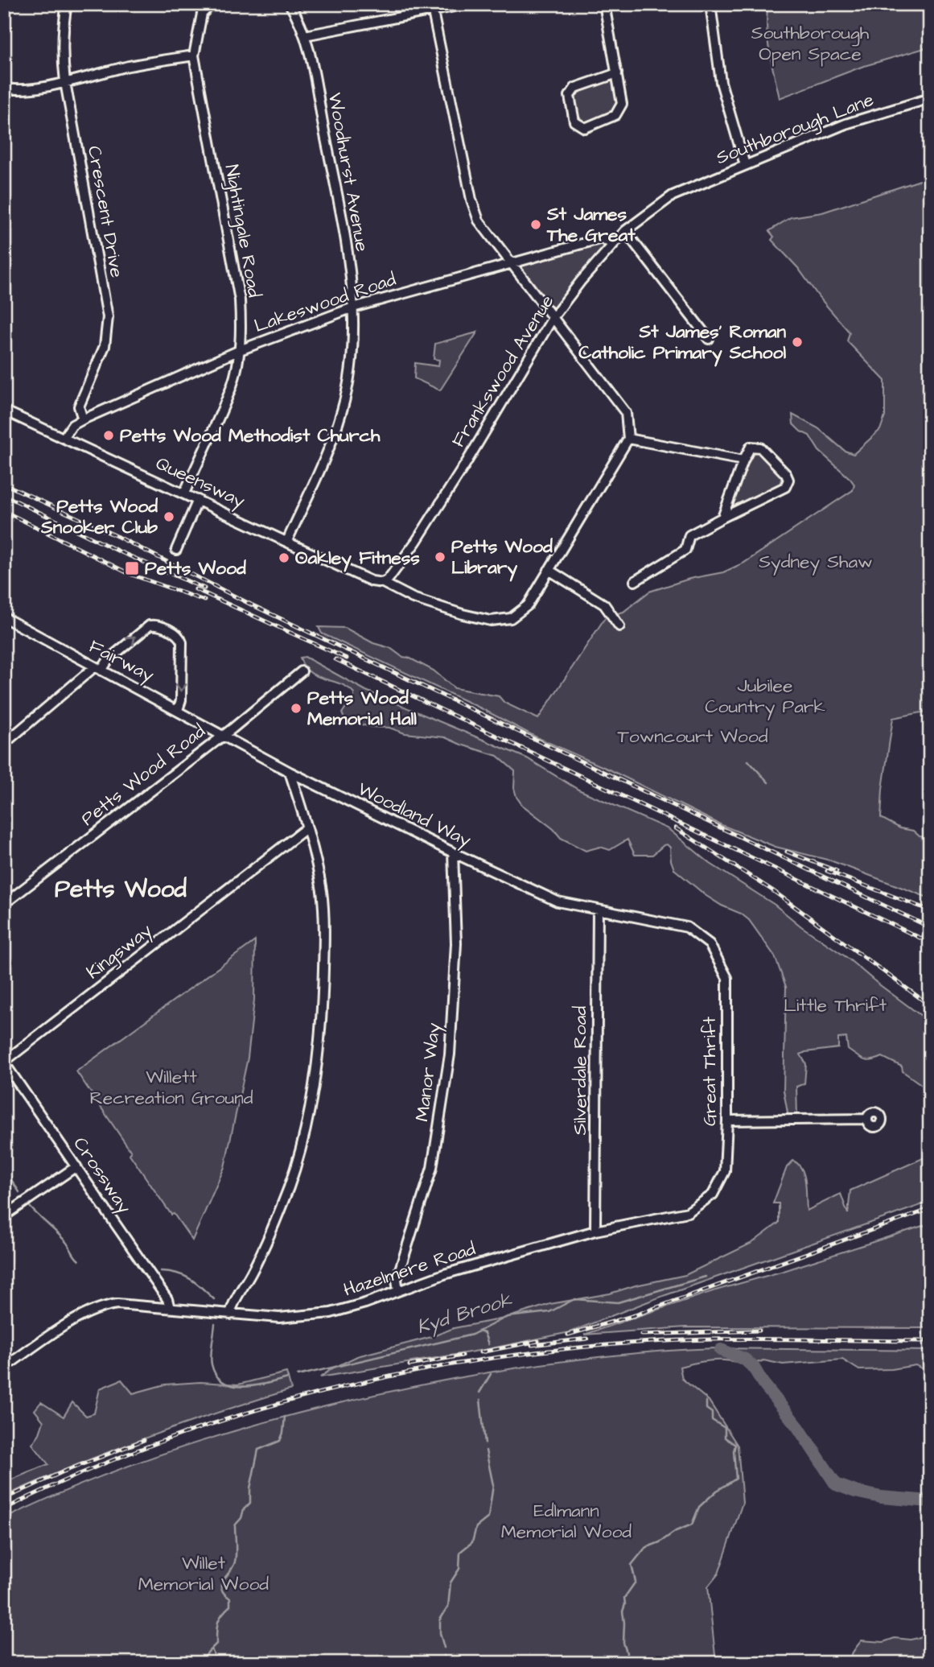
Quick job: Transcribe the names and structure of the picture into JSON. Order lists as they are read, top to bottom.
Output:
{
  "streets": {
    "street": [
      "Southborough Lane",
      "Woodhurst Avenue",
      "Crescent Drive",
      "Nightingale Road",
      "Lakeswood Road",
      "Frankswood Avenue",
      "Queensway",
      "Fairway",
      "Petts Wood Road",
      "Woodland Way",
      "Kingsway",
      "Silverdale Road",
      "Great Thrift",
      "Manor Way",
      "Crossway",
      "Hazelmere Road"
    ]
  },
  "crossings": [
    ["Southborough Lane", "Frankswood Avenue"],
    ["Woodhurst Avenue", "Lakeswood Road"],
    ["Woodhurst Avenue", "Queensway"],
    ["Crescent Drive", "Lakeswood Road"],
    ["Nightingale Road", "Lakeswood Road"],
    ["Nightingale Road", "Queensway"],
    ["Lakeswood Road", "Frankswood Avenue"],
    ["Lakeswood Road", "Queensway"],
    ["Frankswood Avenue", "Queensway"],
    ["Fairway", "Petts Wood Road"],
    ["Fairway", "Woodland Way"],
    ["Petts Wood Road", "Woodland Way"],
    ["Woodland Way", "Silverdale Road"],
    ["Woodland Way", "Great Thrift"],
    ["Woodland Way", "Manor Way"],
    ["Kingsway", "Crossway"],
    ["Silverdale Road", "Great Thrift"],
    ["Silverdale Road", "Hazelmere Road"],
    ["Great Thrift", "Hazelmere Road"],
    ["Manor Way", "Hazelmere Road"],
    ["Crossway", "Hazelmere Road"]
  ],
  "districts": ["Petts Wood"],
  "water": ["Kyd Brook"],
  "parks": [
    "Southborough Open Space",
    "Sydney Shaw",
    "Jubilee Country Park",
    "Towncourt Wood",
    "Little Thrift",
    "Willett Recreation Ground",
    "Edlmann Memorial Wood",
    "Willet Memorial Wood"
  ],
  "places": {
    "other": [
      "St James The Great",
      "St James' Roman Catholic Primary School",
      "Petts Wood Methodist Church",
      "Petts Wood Snooker Club",
      "Petts Wood Library",
      "Oakley Fitness",
      "Petts Wood Memorial Hall"
    ],
    "transit": ["Petts Wood"]
  }
}
